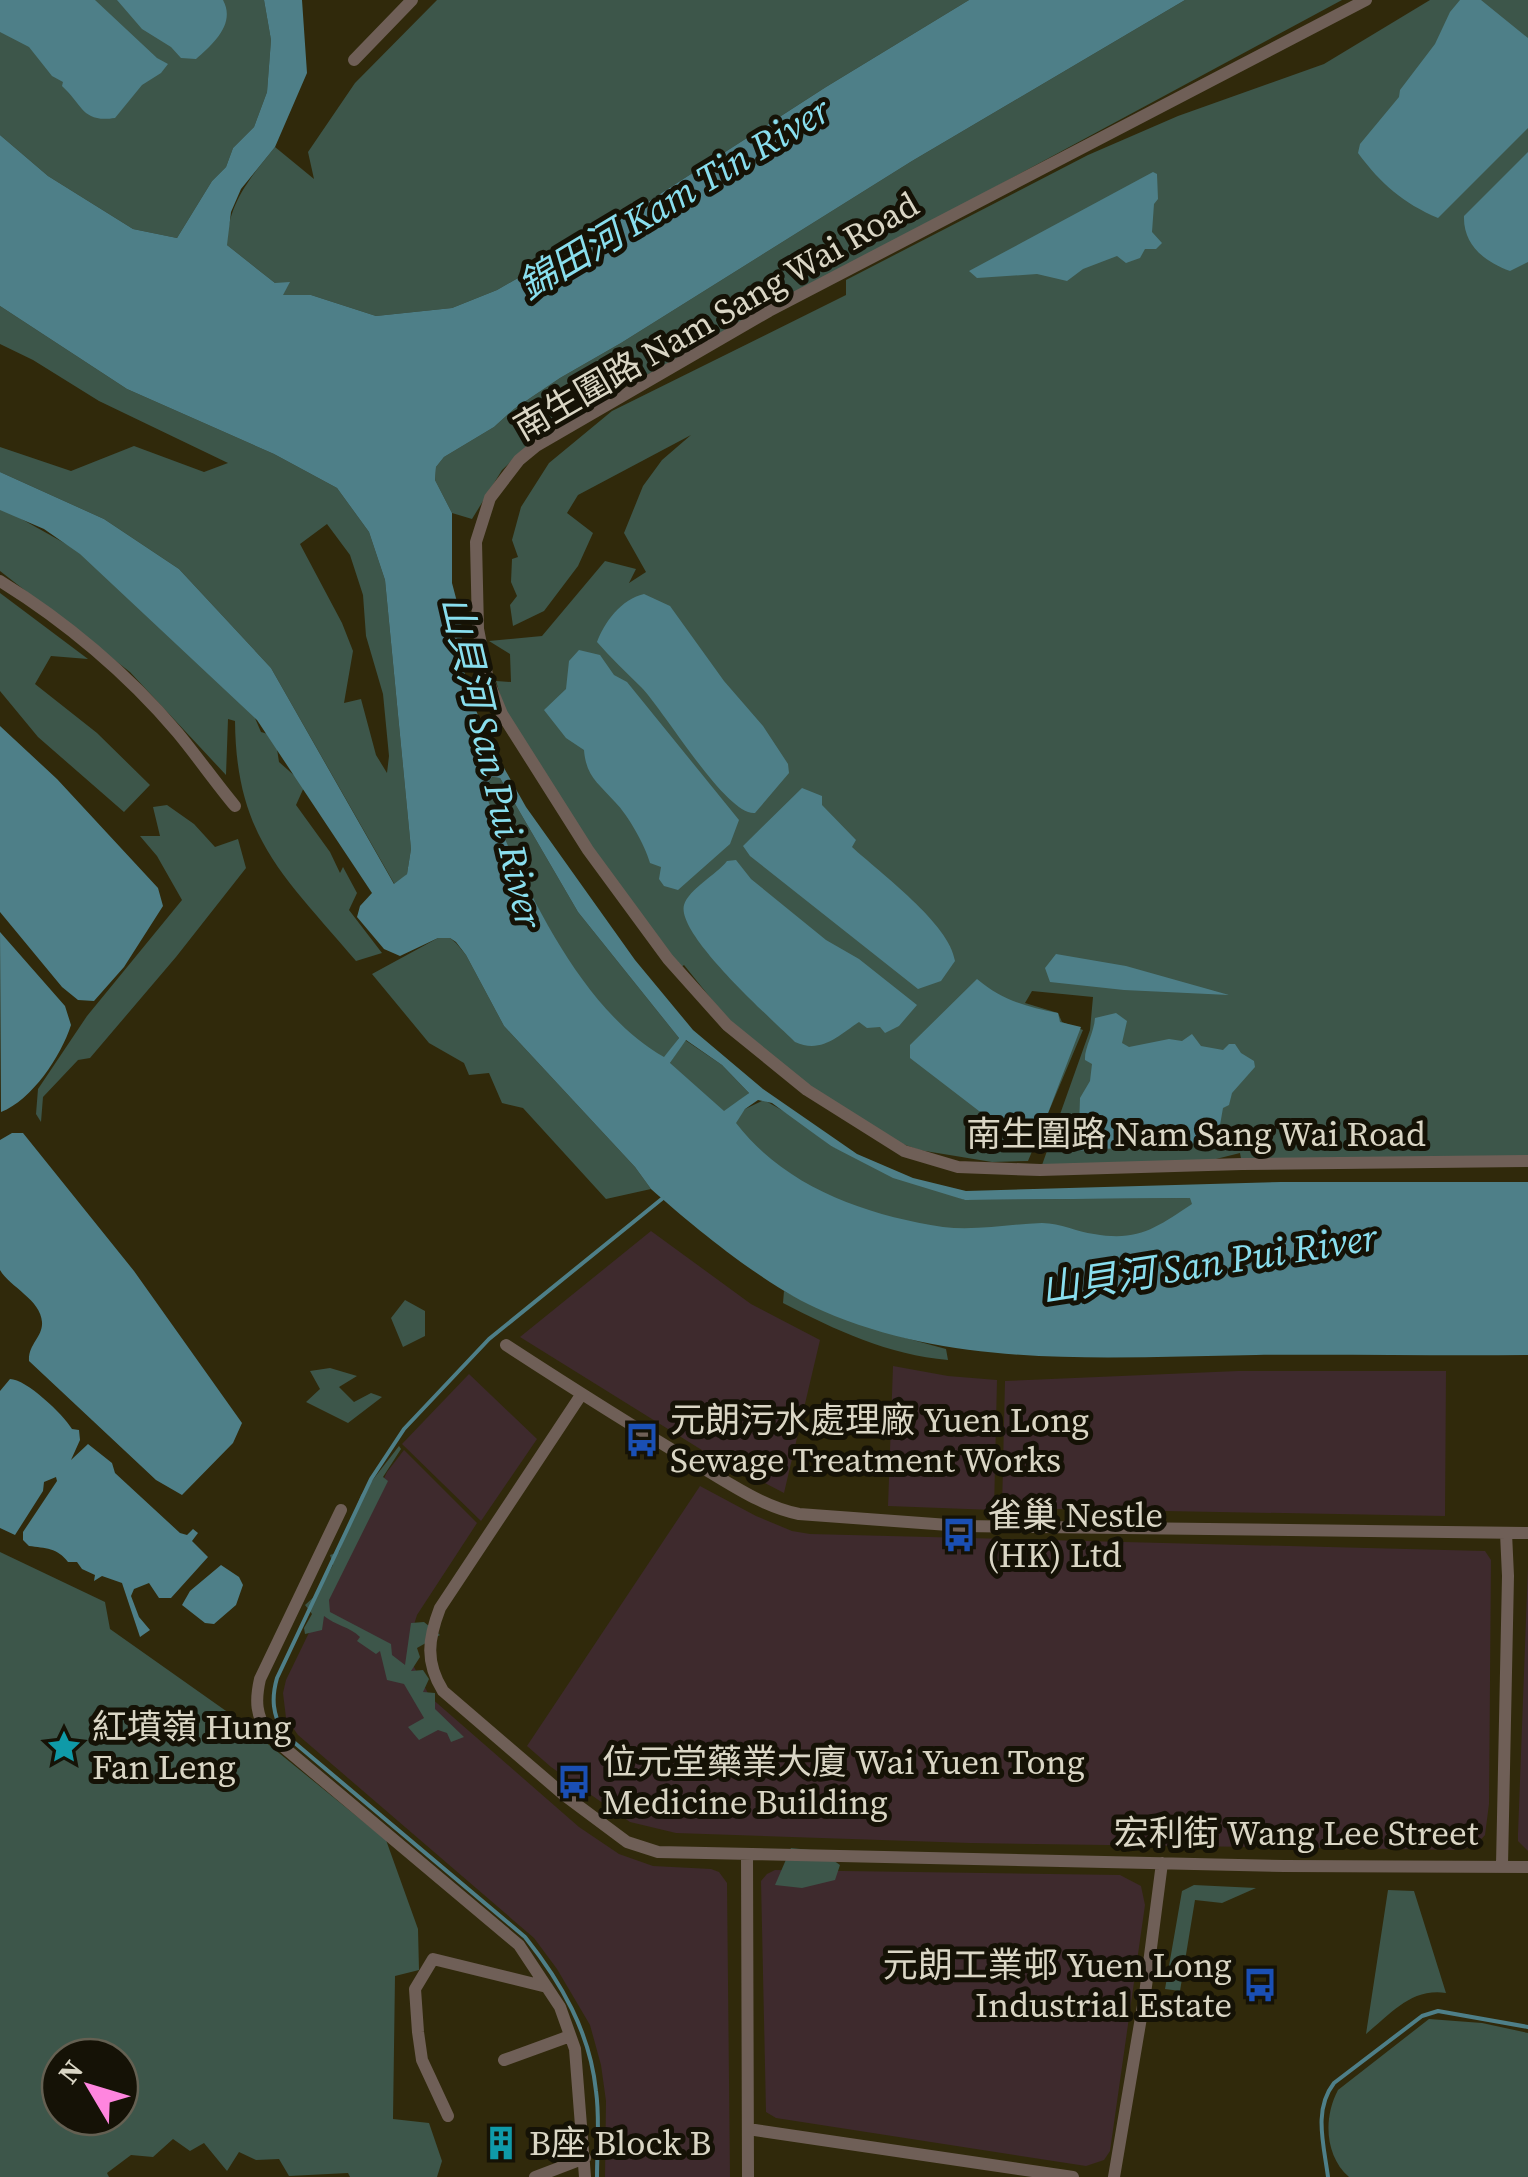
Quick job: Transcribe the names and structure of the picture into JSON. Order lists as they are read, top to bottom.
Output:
{
  "streets": {
    "street": ["南生圍路 Nam Sang Wai Road", "宏利街 Wang Lee Street"]
  },
  "water": ["錦田河 Kam Tin River", "山貝河 San Pui River"],
  "places": {
    "bus stop": [
      "元朗污水處理廠 Yuen Long Sewage Treatment Works",
      "雀巢 Nestle (HK) Ltd",
      "位元堂藥業大廈 Wai Yuen Tong Medicine Building",
      "元朗工業邨 Yuen Long Industrial Estate"
    ],
    "place": ["紅墳嶺 Hung Fan Leng"],
    "building": ["B座 Block B"]
  },
  "north": "top left"
}
